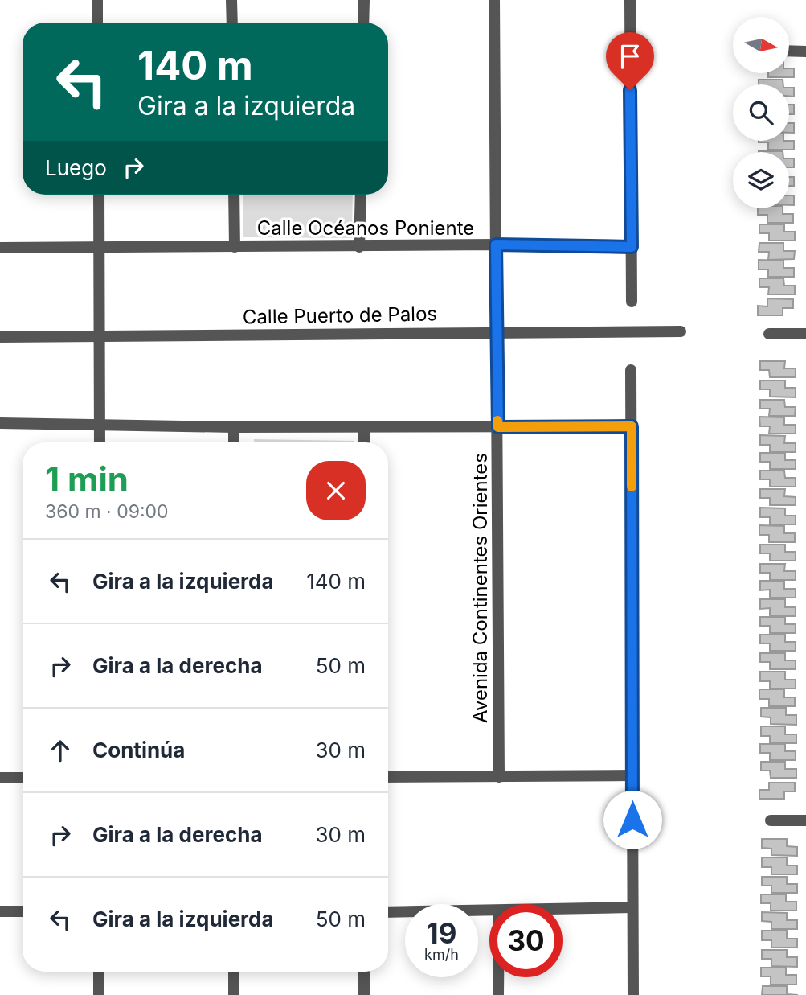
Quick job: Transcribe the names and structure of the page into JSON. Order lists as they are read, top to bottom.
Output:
{
  "streets": {
    "street": ["Calle Océanos Poniente", "Calle Puerto de Palos", "Avenida Continentes Orientes"]
  },
  "crossings": [
    ["Calle Océanos Poniente", "Avenida Continentes Orientes"],
    ["Calle Puerto de Palos", "Avenida Continentes Orientes"]
  ],
  "north": "right",
  "page": {
    "turn": ["140 m", "Gira a la izquierda"],
    "then": "Luego",
    "heading": ["1 min", "360 m · 09:00"],
    "list": [
      {
        "name": "Gira a la izquierda",
        "value": "140 m"
      },
      {
        "name": "Gira a la derecha",
        "value": "50 m"
      },
      {
        "name": "Continúa",
        "value": "30 m"
      },
      {
        "name": "Gira a la derecha",
        "value": "30 m"
      },
      {
        "name": "Gira a la izquierda",
        "value": "50 m"
      }
    ],
    "speed": "19 km/h",
    "limit": "30"
  }
}
